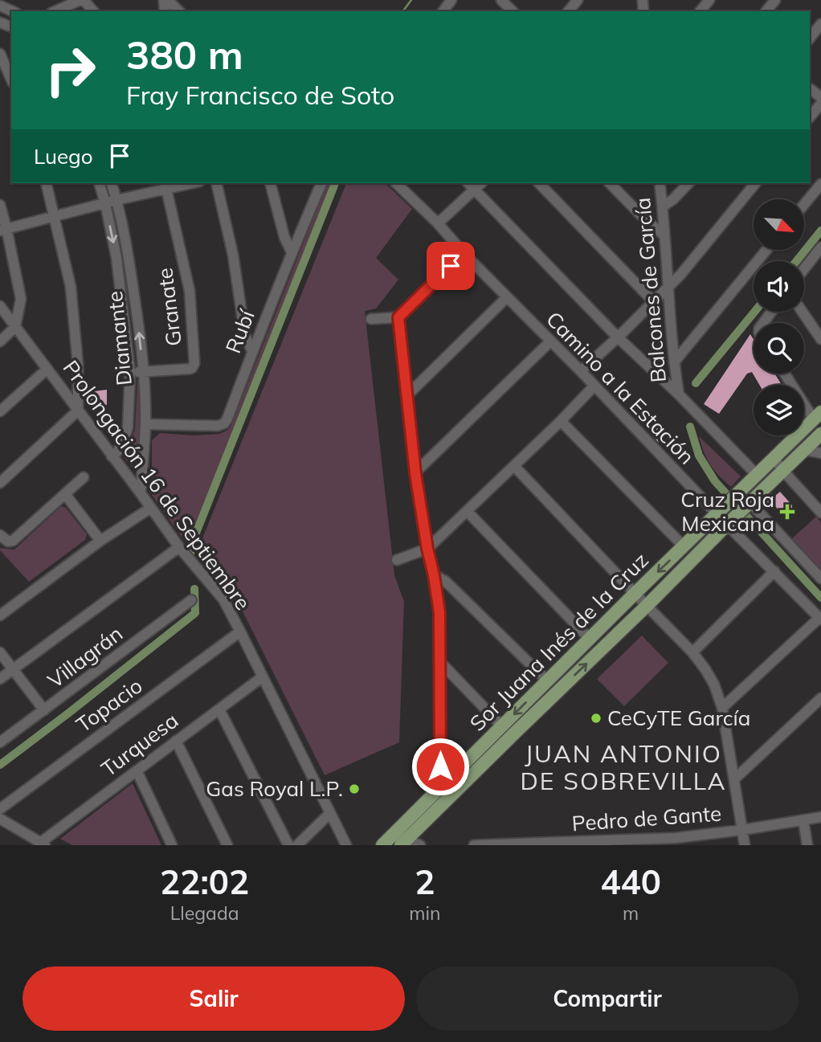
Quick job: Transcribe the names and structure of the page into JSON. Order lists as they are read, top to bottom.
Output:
{
  "streets": {
    "main road": ["Sor Juana Inés de la Cruz"],
    "street": [
      "Balcones de García",
      "Granate",
      "Rubí",
      "Diamante",
      "Camino a la Estación",
      "Prolongación 16 de Septiembre",
      "Villagrán",
      "Topacio",
      "Turquesa",
      "Pedro de Gante"
    ]
  },
  "crossings": [
    ["Granate", "Diamante"],
    ["Rubí", "Diamante"],
    ["Diamante", "Prolongación 16 de Septiembre"],
    ["Camino a la Estación", "Sor Juana Inés de la Cruz"],
    ["Prolongación 16 de Septiembre", "Topacio"],
    ["Prolongación 16 de Septiembre", "Turquesa"]
  ],
  "districts": ["JUAN ANTONIO DE SOBREVILLA"],
  "places": {
    "health": ["Cruz Roja Mexicana"],
    "other": ["CeCyTE García", "Gas Royal L.P."]
  },
  "north": "bottom right",
  "page": {
    "turn": ["380 m", "Fray Francisco de Soto"],
    "then": "Luego",
    "eta": [
      "22:02",
      "Llegada",
      "2",
      "min",
      "440",
      "m"
    ],
    "buttons": ["Salir", "Compartir"]
  }
}
